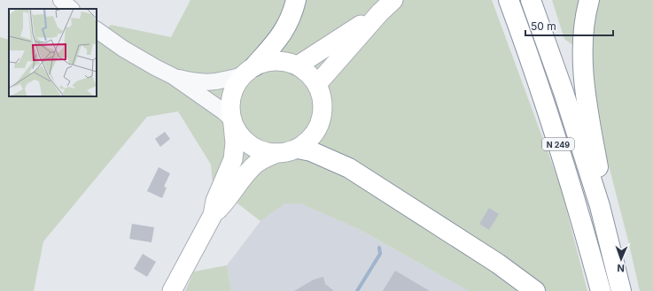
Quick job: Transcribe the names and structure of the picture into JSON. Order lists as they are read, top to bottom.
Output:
{
  "streets": {
    "highway": ["N 249"]
  },
  "scale_bar": "50 m",
  "north": "bottom"
}
